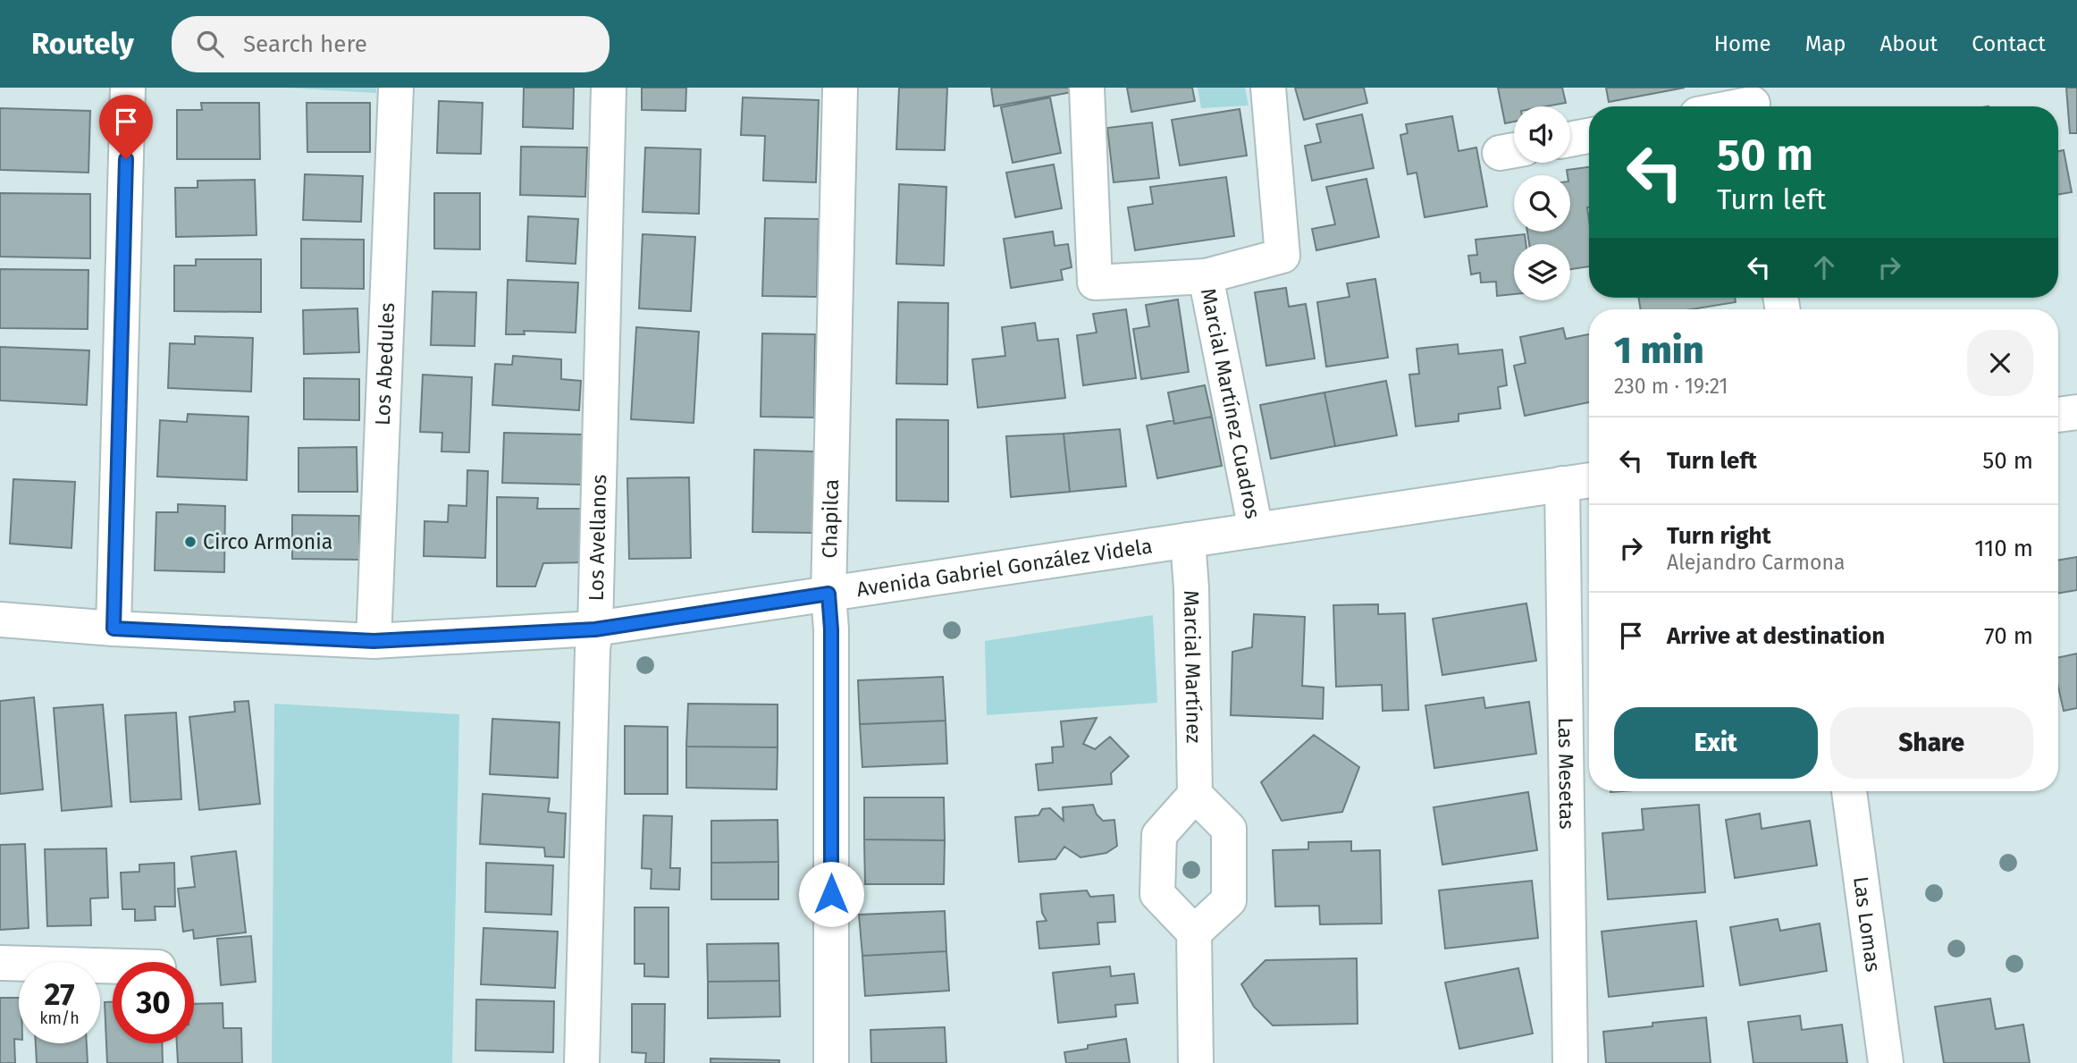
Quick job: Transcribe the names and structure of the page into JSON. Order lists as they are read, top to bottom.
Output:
{
  "streets": {
    "street": [
      "Los Abedules",
      "Marcial Martínez Cuadros",
      "Chapilca",
      "Los Avellanos",
      "Avenida Gabriel González Videla",
      "Marcial Martínez",
      "Las Mesetas",
      "Las Lomas"
    ]
  },
  "crossings": [
    ["Los Abedules", "Avenida Gabriel González Videla"],
    ["Marcial Martínez Cuadros", "Avenida Gabriel González Videla"],
    ["Chapilca", "Avenida Gabriel González Videla"],
    ["Los Avellanos", "Avenida Gabriel González Videla"],
    ["Avenida Gabriel González Videla", "Marcial Martínez"],
    ["Avenida Gabriel González Videla", "Las Mesetas"]
  ],
  "places": ["Circo Armonia"],
  "page": {
    "header": "Routely",
    "search": "Search here",
    "nav": [
      "Home",
      "Map",
      "About",
      "Contact"
    ],
    "turn": ["50 m", "Turn left"],
    "heading": ["1 min", "230 m · 19:21"],
    "list": [
      {
        "name": "Turn left",
        "value": "50 m"
      },
      {
        "name": "Turn right",
        "note": "Alejandro Carmona",
        "value": "110 m"
      },
      {
        "name": "Arrive at destination",
        "value": "70 m"
      }
    ],
    "buttons": ["Exit", "Share"],
    "speed": "27 km/h",
    "limit": "30"
  }
}
